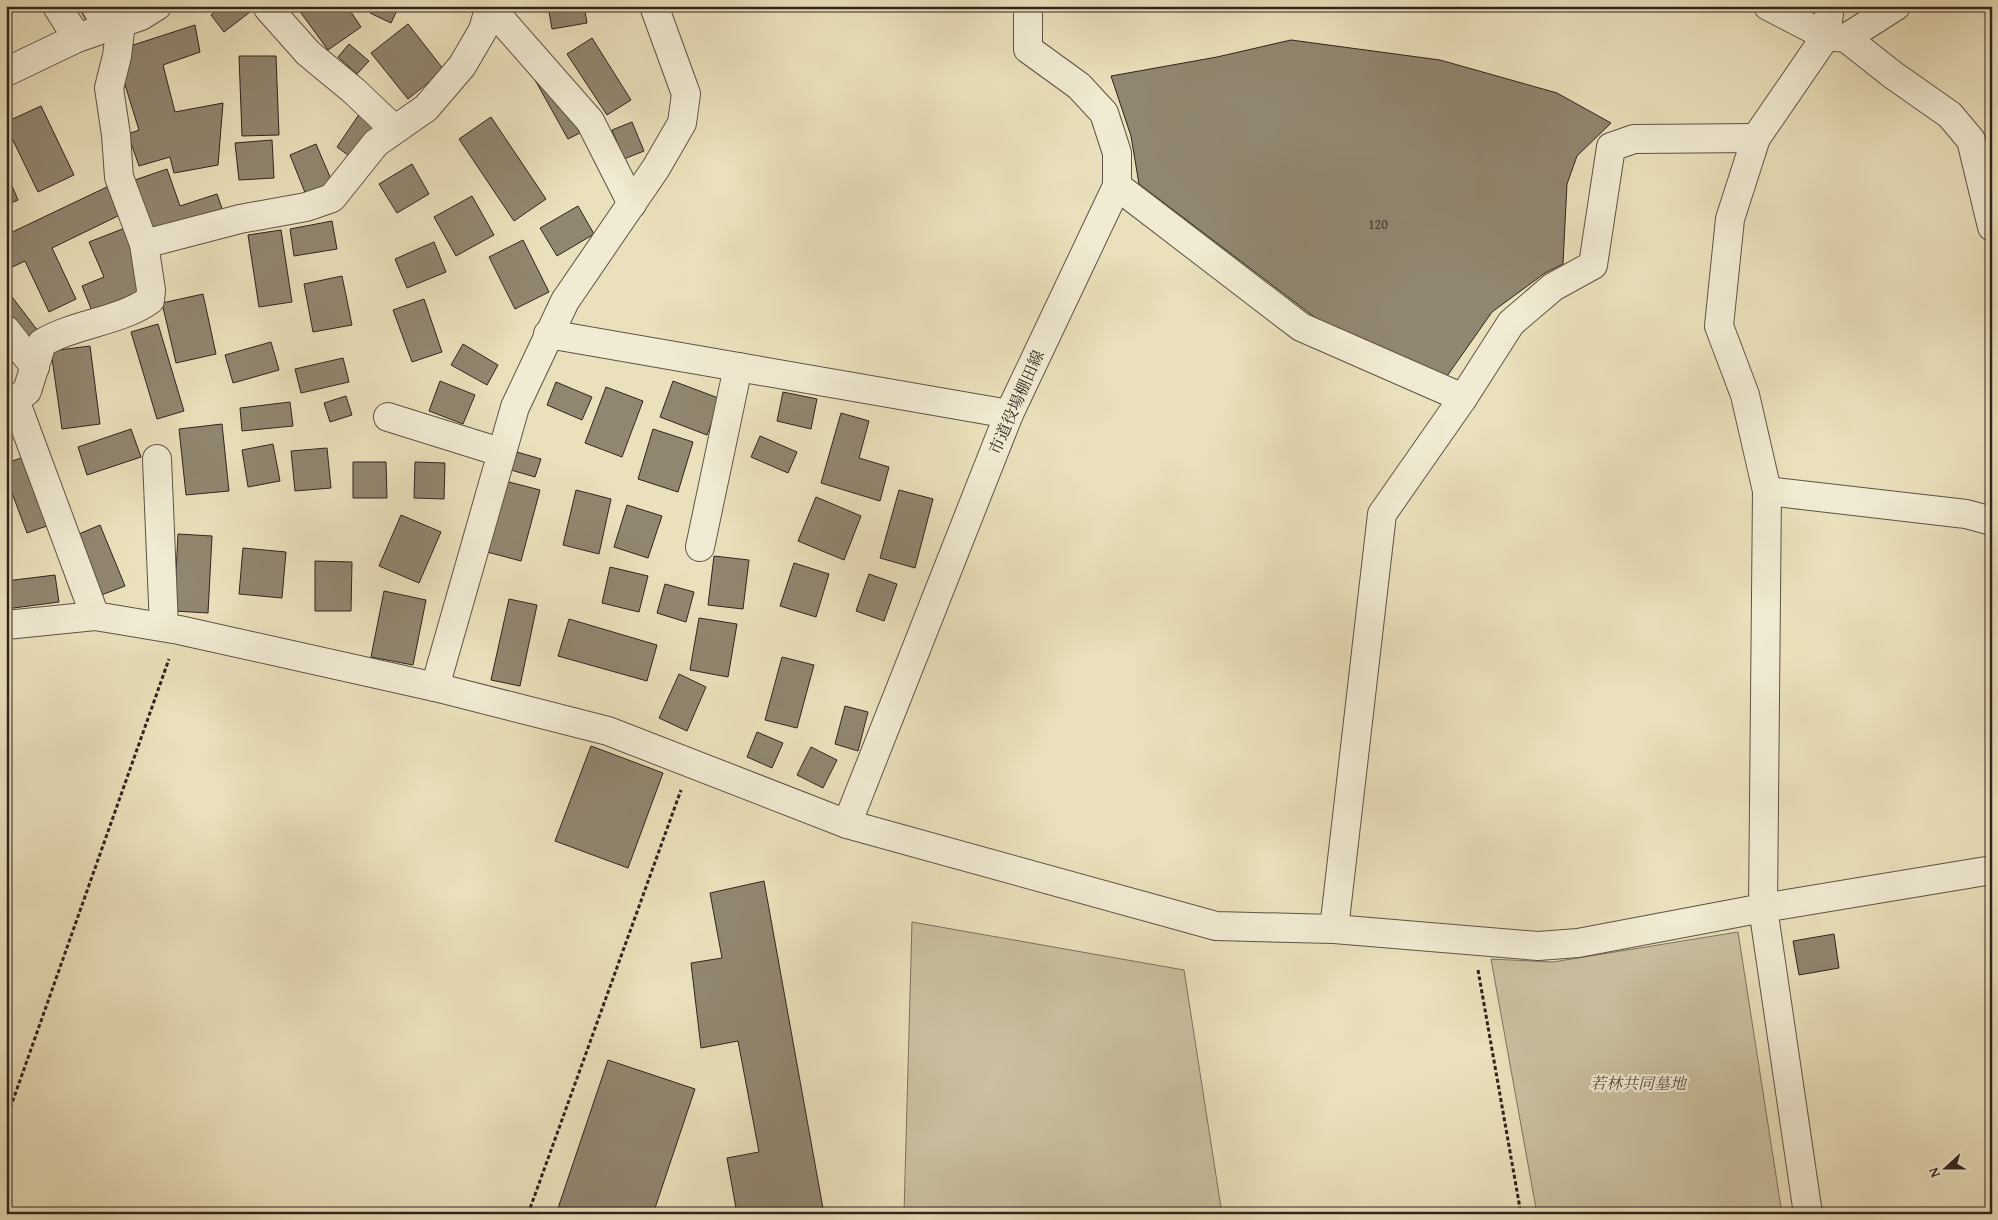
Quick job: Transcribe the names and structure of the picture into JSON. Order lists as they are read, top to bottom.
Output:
{
  "streets": {
    "street": ["市道役場棚田線"]
  },
  "parks": ["若林共同墓地"],
  "house_numbers": ["120"],
  "north": "left"
}
